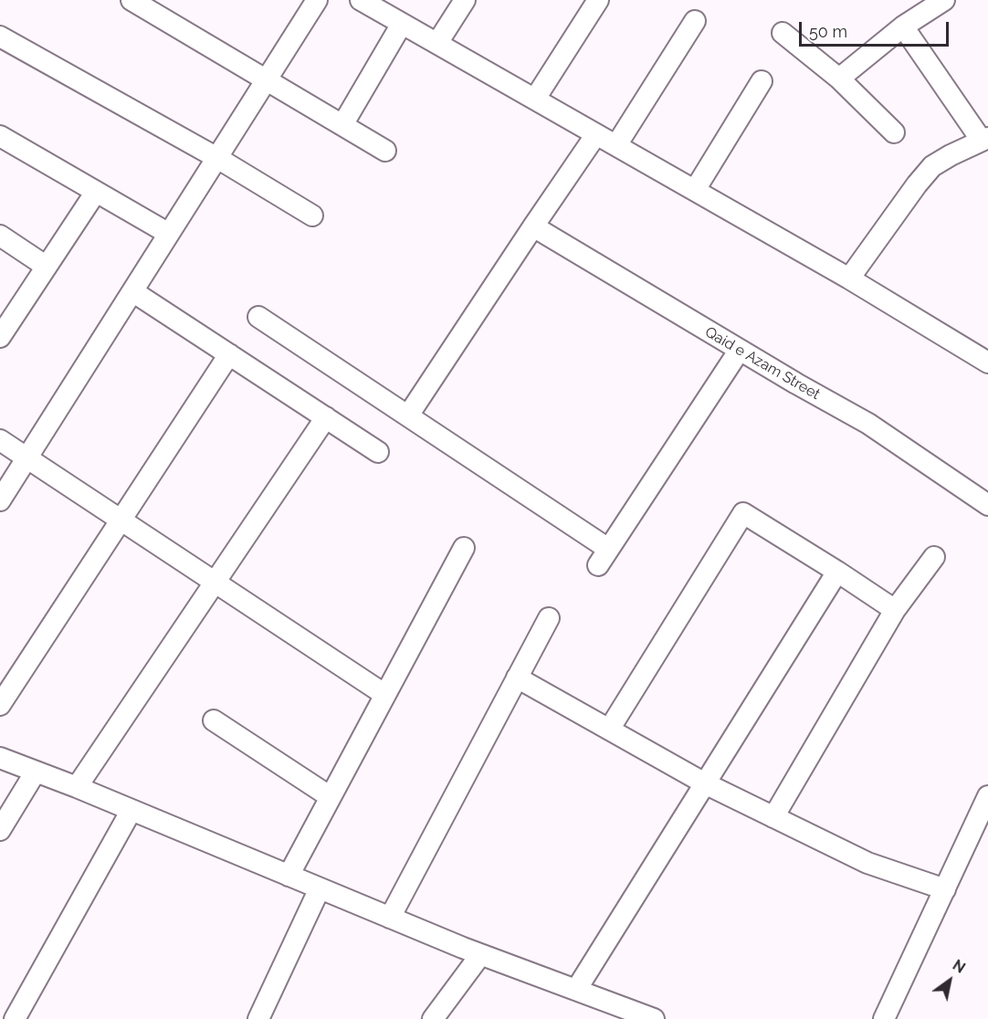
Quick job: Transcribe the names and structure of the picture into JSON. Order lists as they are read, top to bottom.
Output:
{
  "streets": {
    "street": ["Qaid e Azam Street"]
  },
  "scale_bar": "50 m",
  "north": "top right"
}
